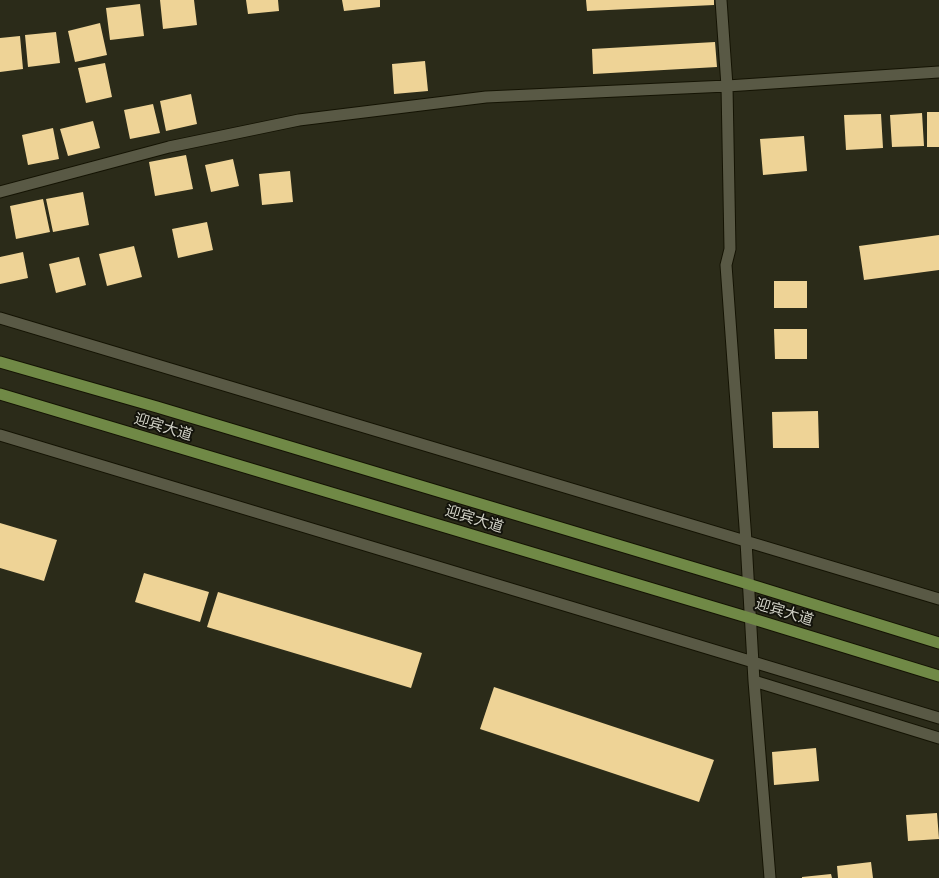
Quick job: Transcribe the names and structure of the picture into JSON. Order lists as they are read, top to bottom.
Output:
{
  "streets": {
    "main road": ["迎宾大道"]
  }
}
